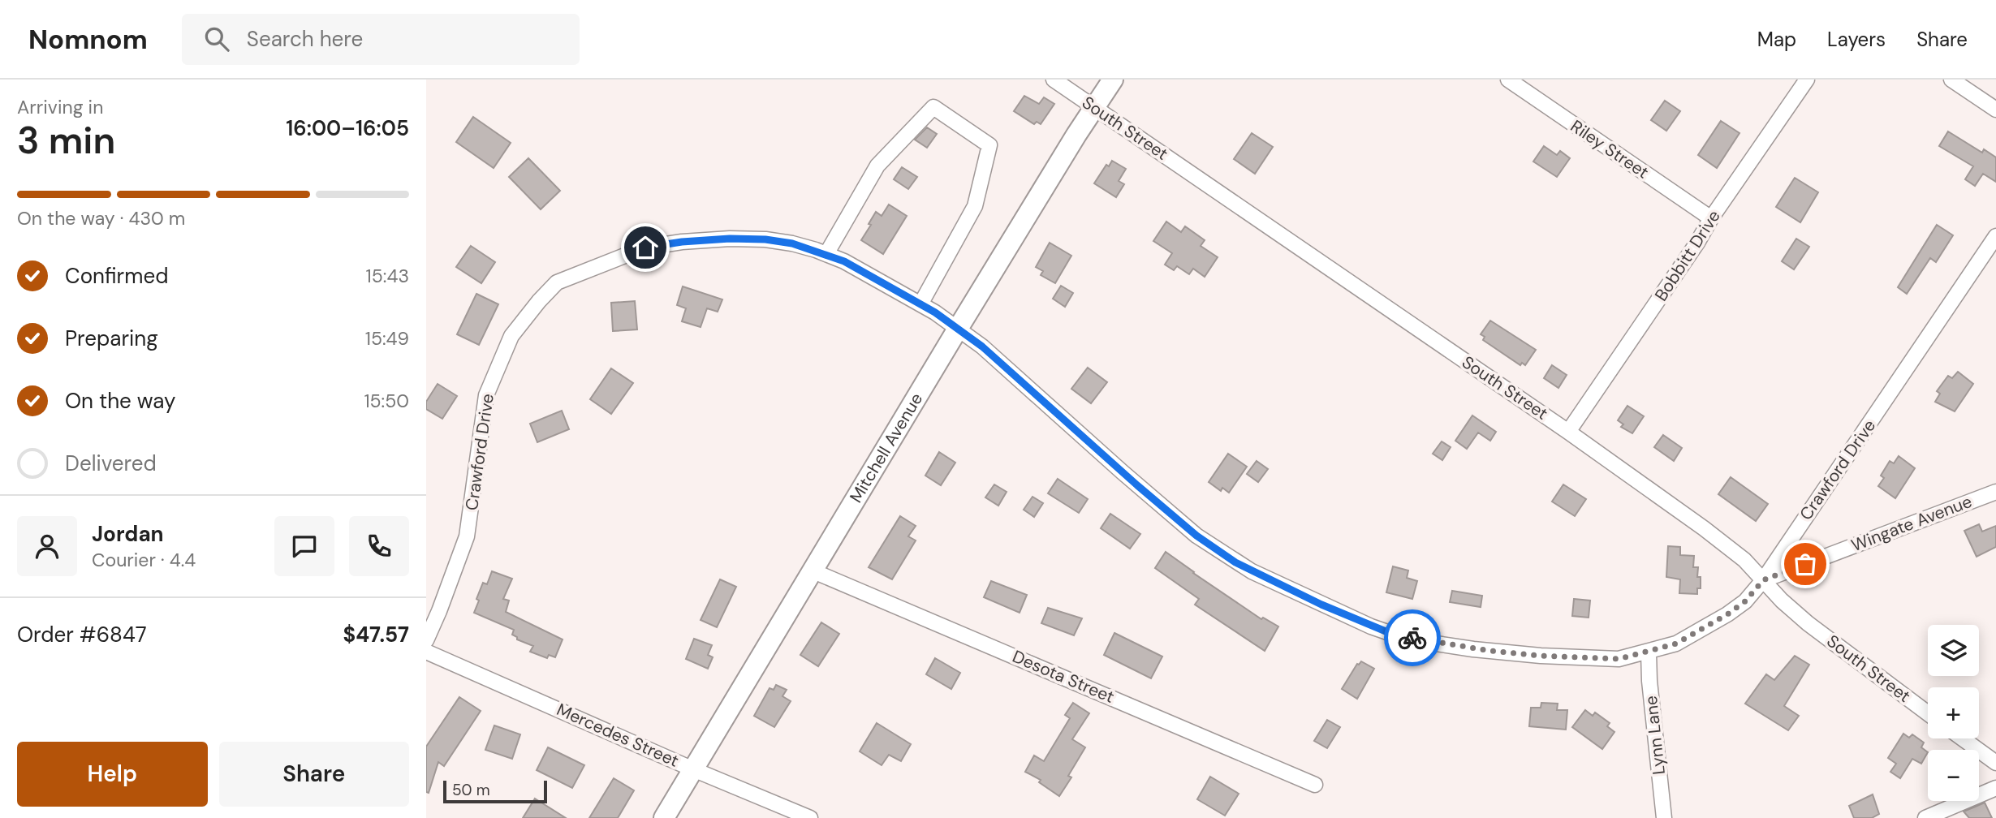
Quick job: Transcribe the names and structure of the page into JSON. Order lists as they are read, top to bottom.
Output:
{
  "streets": {
    "street": [
      "South Street",
      "Riley Street",
      "Bobbitt Drive",
      "Mitchell Avenue",
      "Crawford Drive",
      "Wingate Avenue",
      "Desota Street",
      "Mercedes Street",
      "Lynn Lane"
    ]
  },
  "crossings": [
    ["South Street", "Bobbitt Drive"],
    ["South Street", "Mitchell Avenue"],
    ["South Street", "Crawford Drive"],
    ["South Street", "Wingate Avenue"],
    ["Riley Street", "Bobbitt Drive"],
    ["Mitchell Avenue", "Crawford Drive"],
    ["Mitchell Avenue", "Desota Street"],
    ["Mitchell Avenue", "Mercedes Street"],
    ["Crawford Drive", "Wingate Avenue"],
    ["Crawford Drive", "Lynn Lane"]
  ],
  "scale_bar": "50 m",
  "page": {
    "header": "Nomnom",
    "search": "Search here",
    "nav": ["Map", "Layers", "Share"],
    "heading": ["3 min", "Arriving in", "16:00–16:05"],
    "panel": [
      "Jordan",
      "Courier · 4.4",
      "Order #6847",
      "$47.57"
    ],
    "bar": "On the way · 430 m",
    "list": [
      ["Confirmed", "15:43"],
      ["Preparing", "15:49"],
      ["On the way", "15:50"],
      "Delivered"
    ],
    "map_buttons": ["+", "−"],
    "buttons": ["Help", "Share"],
    "scale": "50 m"
  }
}
